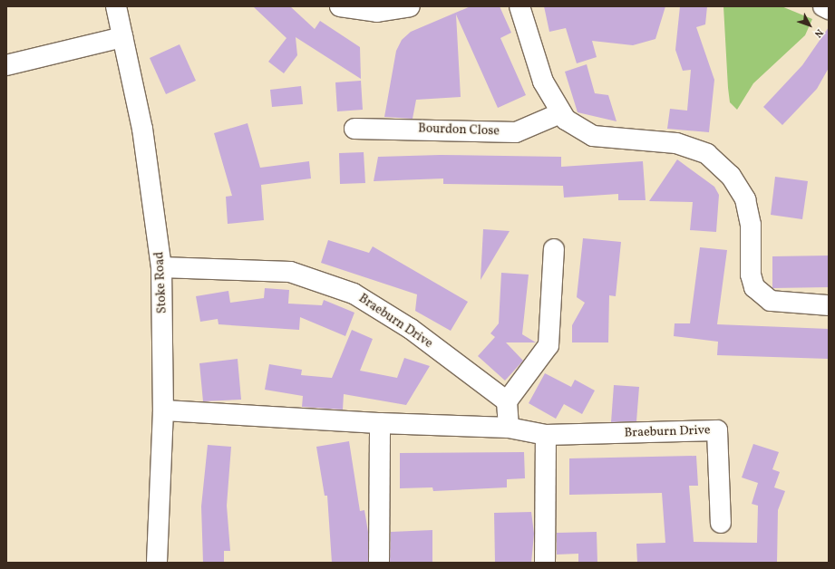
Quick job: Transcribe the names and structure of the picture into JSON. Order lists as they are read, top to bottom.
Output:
{
  "streets": {
    "street": ["Bourdon Close", "Stoke Road", "Braeburn Drive"]
  },
  "crossings": [
    ["Stoke Road", "Braeburn Drive"]
  ],
  "north": "bottom right"
}
